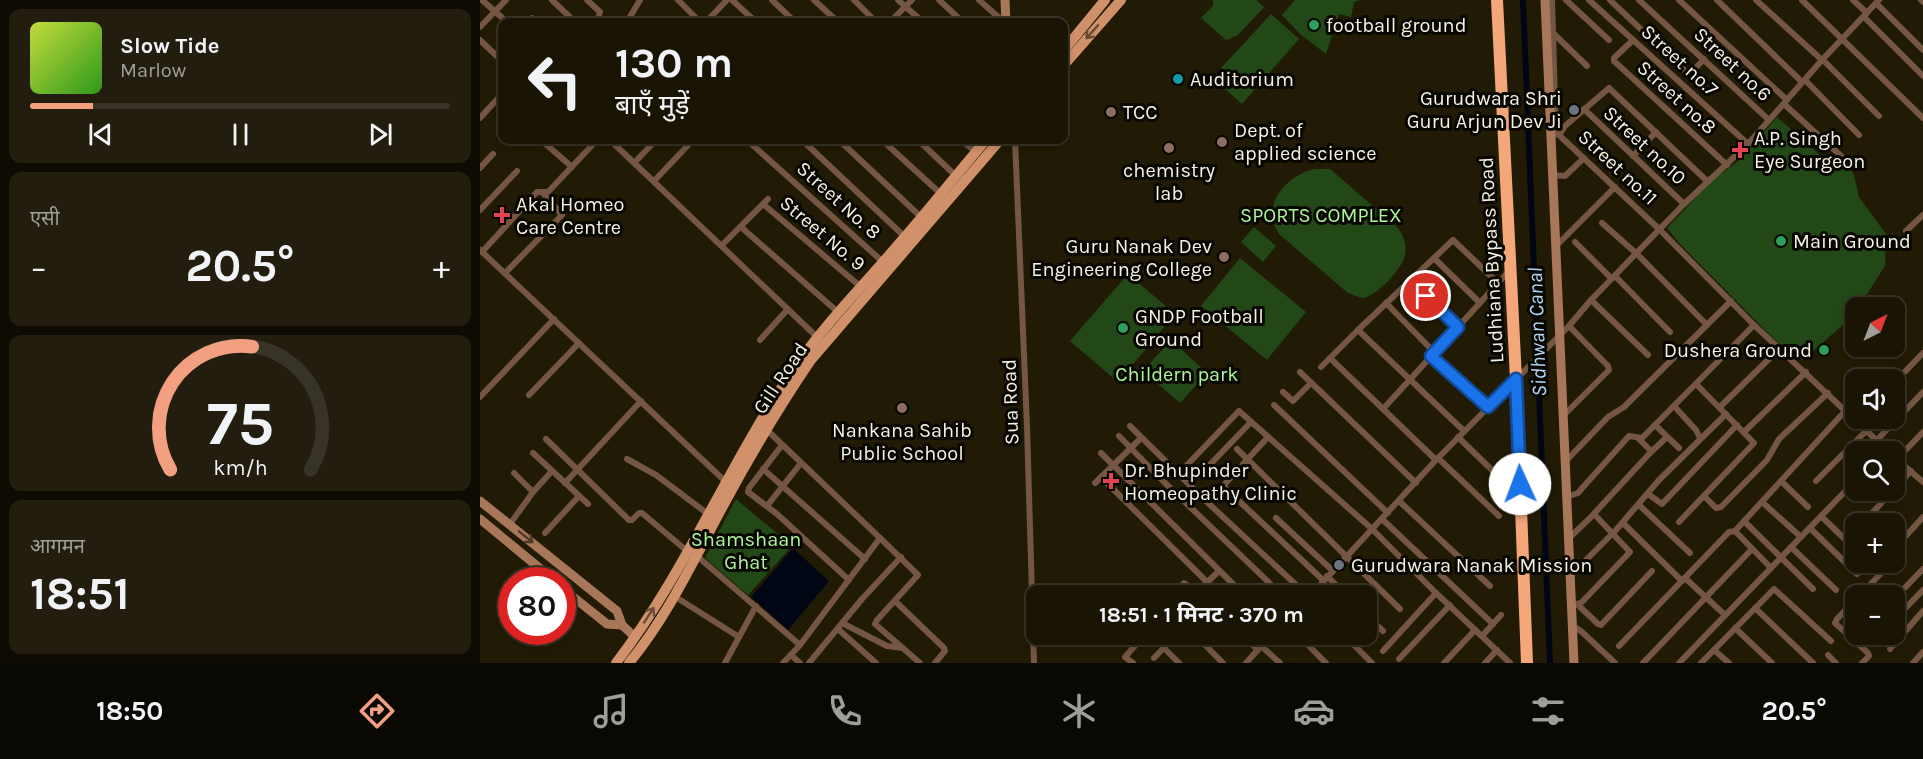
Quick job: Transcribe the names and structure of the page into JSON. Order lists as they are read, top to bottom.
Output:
{
  "streets": {
    "highway": ["Ludhiana Bypass Road"],
    "main road": ["Gill Road"],
    "street": [
      "Street no.7",
      "Street no.6",
      "Street no.8",
      "Street no.10",
      "Street no.11",
      "Street No. 8",
      "Street No. 9",
      "Sua Road"
    ]
  },
  "crossings": [
    ["Street no.7", "Street no.8"],
    ["Street No. 8", "Gill Road"],
    ["Street No. 9", "Gill Road"]
  ],
  "water": ["Sidhwan Canal"],
  "parks": ["SPORTS COMPLEX", "Childern park", "Shamshaan Ghat"],
  "places": {
    "other": [
      "football ground",
      "Auditorium",
      "Gurudwara Shri Guru Arjun Dev Ji",
      "TCC",
      "Dept. of applied science",
      "chemistry lab",
      "Main Ground",
      "Guru Nanak Dev Engineering College",
      "GNDP Football Ground",
      "Dushera Ground",
      "Nankana Sahib Public School",
      "Gurudwara Nanak Mission"
    ],
    "health": ["A.P. Singh Eye Surgeon", "Akal Homeo Care Centre", "Dr. Bhupinder Homeopathy Clinic"]
  },
  "north": "top right",
  "page": {
    "turn": ["130 m", "बाएँ मुड़ें"],
    "song": ["Slow Tide", "Marlow"],
    "tile": [
      "एसी",
      ["आगमन", "18:51"]
    ],
    "heat": ["−", "20.5°", "+"],
    "map_buttons": ["+", "−"],
    "limit": "80",
    "trip": "18:51 · 1 मिनट · 370 m",
    "tabs": ["18:50", "20.5°"],
    "gauge": ["75", "km/h"]
  }
}
